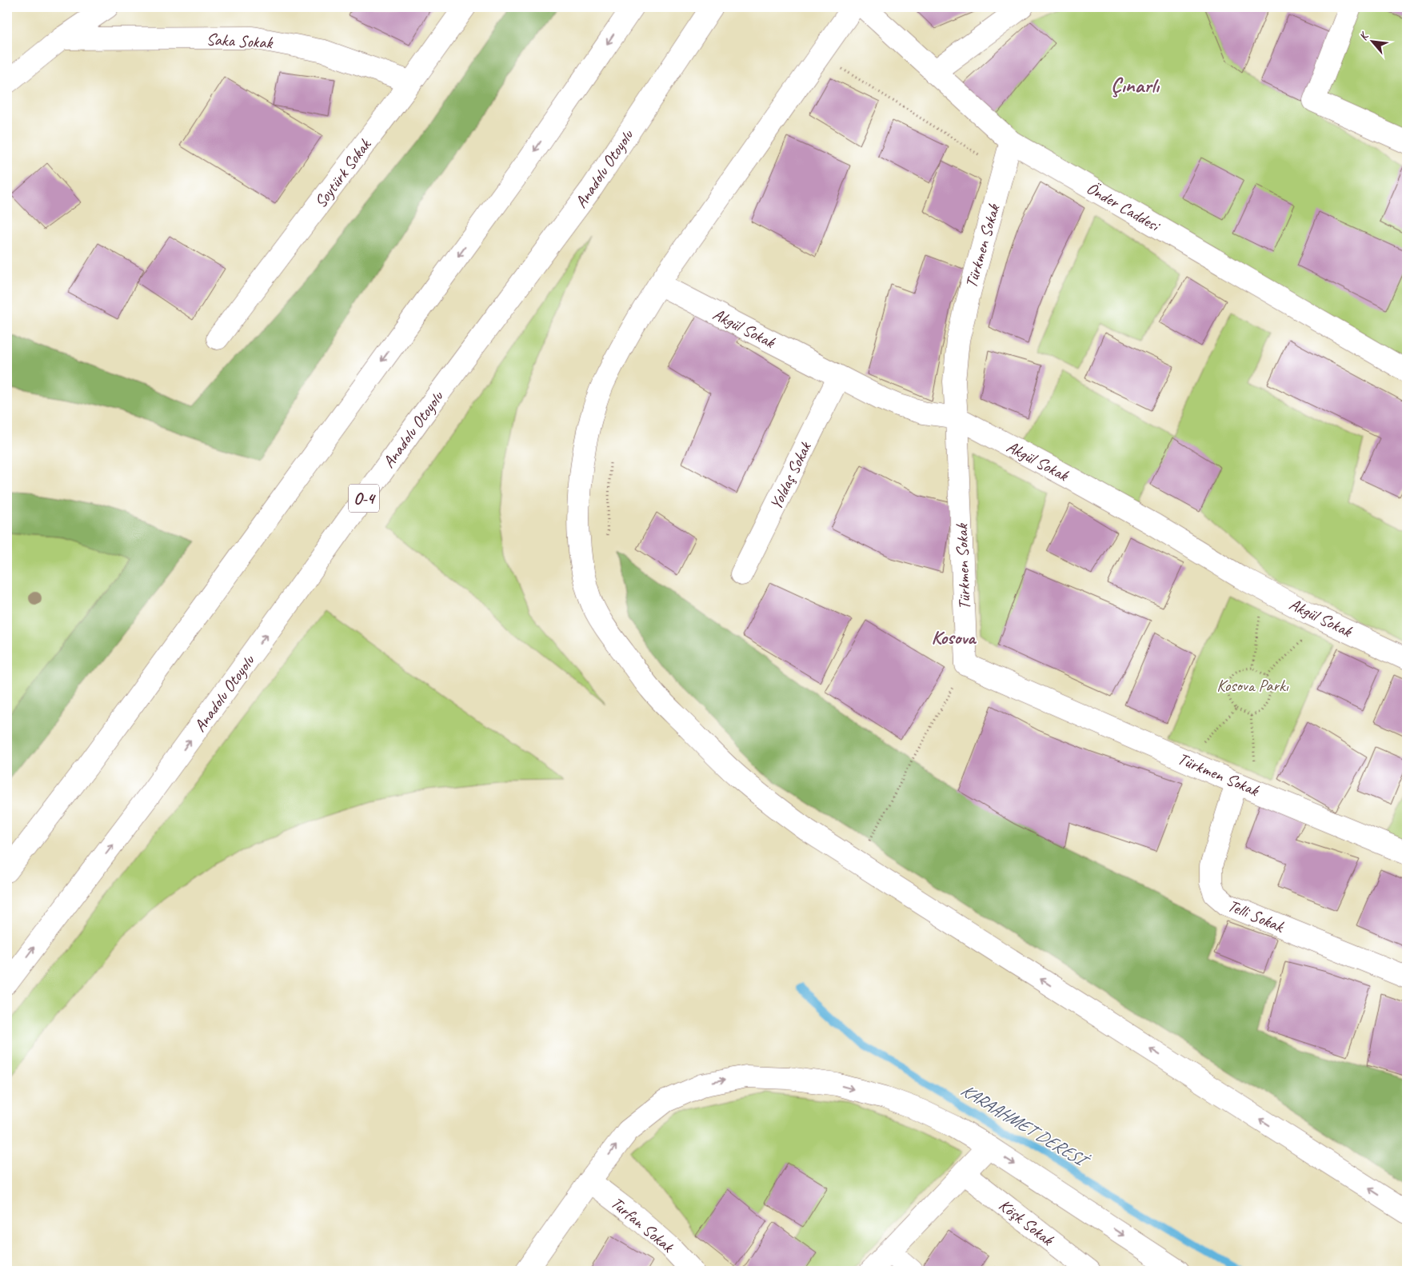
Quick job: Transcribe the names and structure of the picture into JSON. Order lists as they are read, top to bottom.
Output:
{
  "streets": {
    "main road": [
      "Saka Sokak",
      "Anadolu Otoyolu",
      "Soytürk Sokak",
      "Önder Caddesi",
      "Türkmen Sokak",
      "Akgül Sokak",
      "Yoldaş Sokak",
      "O-4",
      "Telli Sokak",
      "Köşk Sokak",
      "Turfan Sokak"
    ]
  },
  "crossings": [
    ["Saka Sokak", "Soytürk Sokak"],
    ["Önder Caddesi", "Türkmen Sokak"],
    ["Türkmen Sokak", "Akgül Sokak"],
    ["Türkmen Sokak", "Telli Sokak"],
    ["Akgül Sokak", "Yoldaş Sokak"]
  ],
  "districts": ["Çınarlı", "Kosova"],
  "water": ["KARAAHMET DERESİ"],
  "parks": ["Kosova Parkı"],
  "north": "top left"
}
